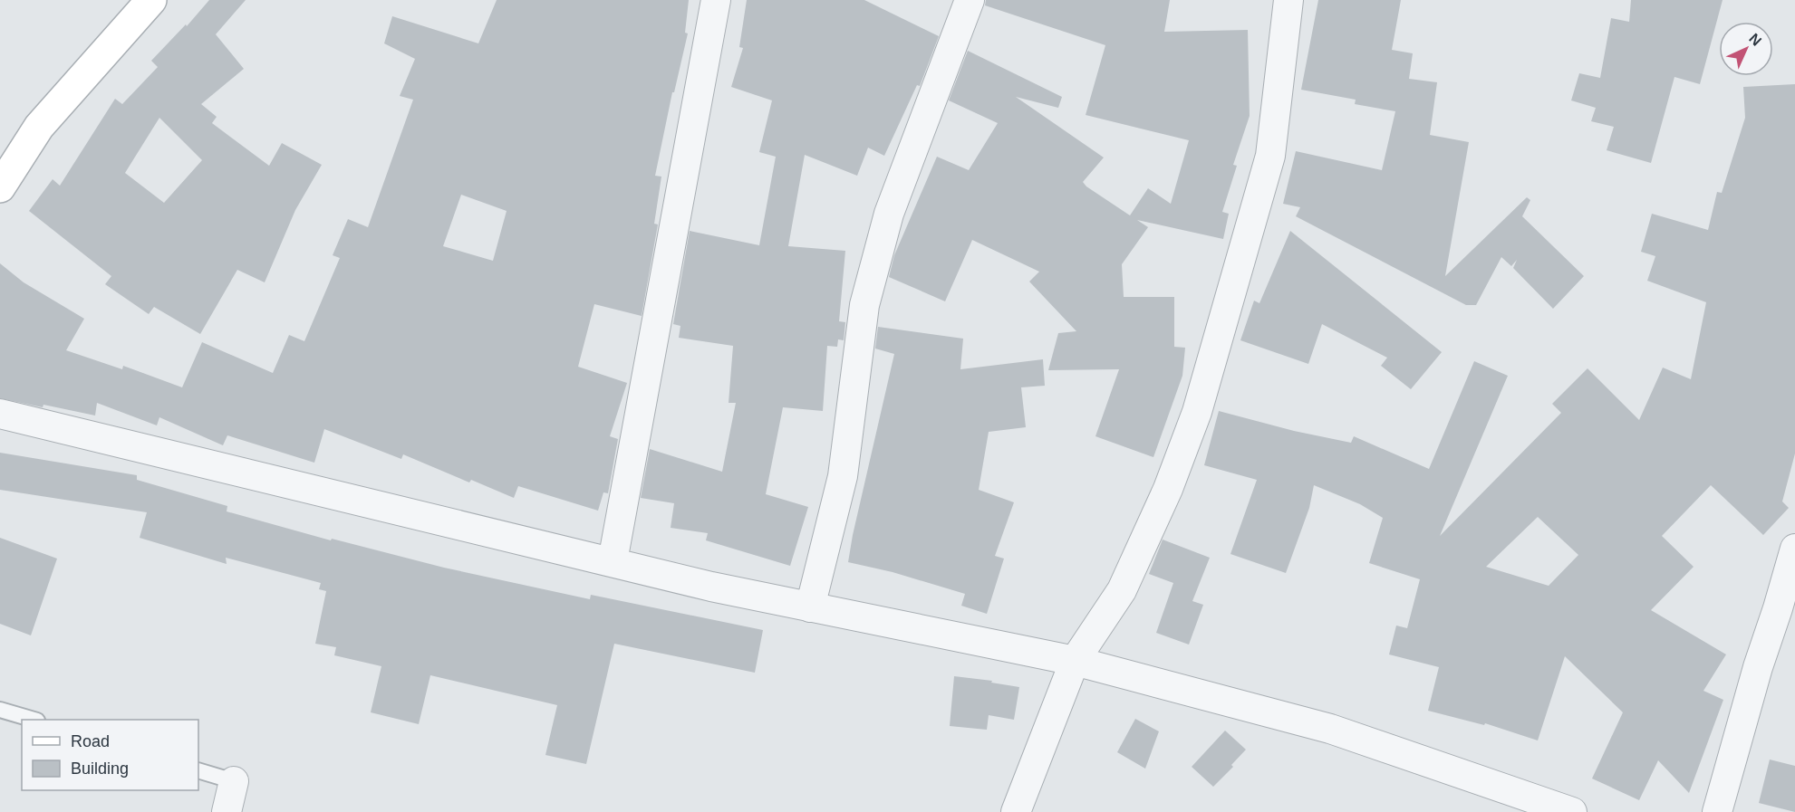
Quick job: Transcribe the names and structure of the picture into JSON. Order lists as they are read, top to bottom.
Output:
{
  "legend": ["Road", "Building"],
  "north": "top right"
}
